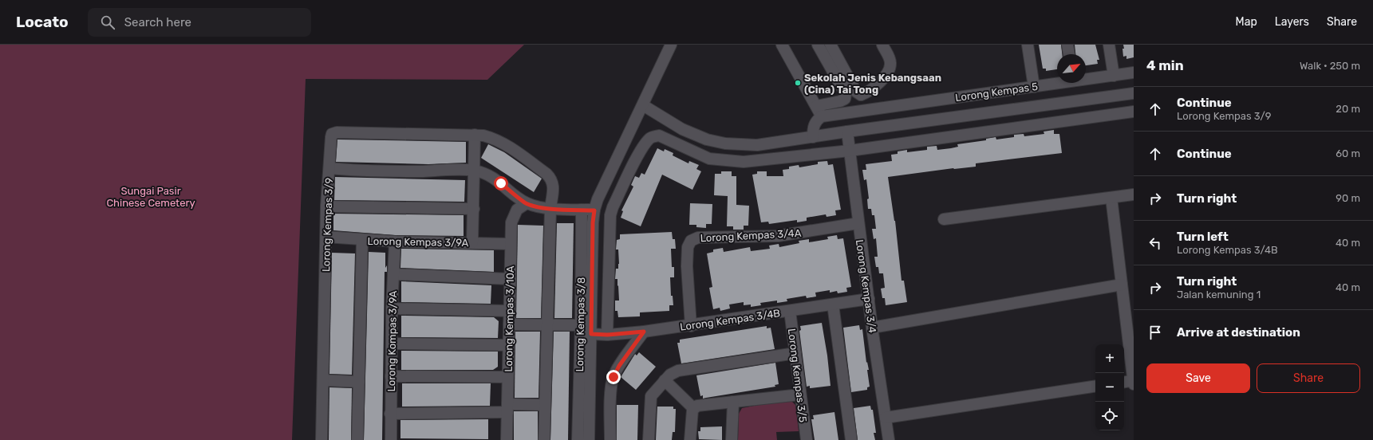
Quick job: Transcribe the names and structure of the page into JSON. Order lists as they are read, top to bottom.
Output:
{
  "streets": {
    "street": [
      "Lorong Kempas 5",
      "Lorong Kempas 3/9",
      "Lorong Kempas 3/4A",
      "Lorong Kempas 3/9A",
      "Lorong Kempas 3/4",
      "Lorong Kempas 3/10A",
      "Lorong Kempas 3/4B",
      "Lorong Kempas 3/8",
      "Lorong Kompas 3/9A",
      "Lorong Kempas 3/5"
    ]
  },
  "crossings": [
    ["Lorong Kempas 3/9", "Lorong Kempas 3/9A"],
    ["Lorong Kempas 3/9", "Lorong Kempas 3/10A"],
    ["Lorong Kempas 3/4A", "Lorong Kempas 3/4"],
    ["Lorong Kempas 3/4A", "Lorong Kempas 3/4B"],
    ["Lorong Kempas 3/9A", "Lorong Kempas 3/10A"],
    ["Lorong Kempas 3/9A", "Lorong Kompas 3/9A"],
    ["Lorong Kempas 3/4", "Lorong Kempas 3/4B"],
    ["Lorong Kempas 3/4B", "Lorong Kempas 3/5"]
  ],
  "parks": ["Sungai Pasir Chinese Cemetery"],
  "places": ["Sekolah Jenis Kebangsaan (Cina) Tai Tong"],
  "north": "top right",
  "page": {
    "header": "Locato",
    "search": "Search here",
    "nav": ["Map", "Layers", "Share"],
    "heading": ["4 min", "Walk · 250 m"],
    "list": [
      ["Continue", "Lorong Kempas 3/9", "20 m"],
      ["Continue", "60 m"],
      ["Turn right", "90 m"],
      ["Turn left", "Lorong Kempas 3/4B", "40 m"],
      ["Turn right", "Jalan kemuning 1", "40 m"],
      "Arrive at destination"
    ],
    "map_buttons": ["+", "−"],
    "buttons": ["Save", "Share"]
  }
}
